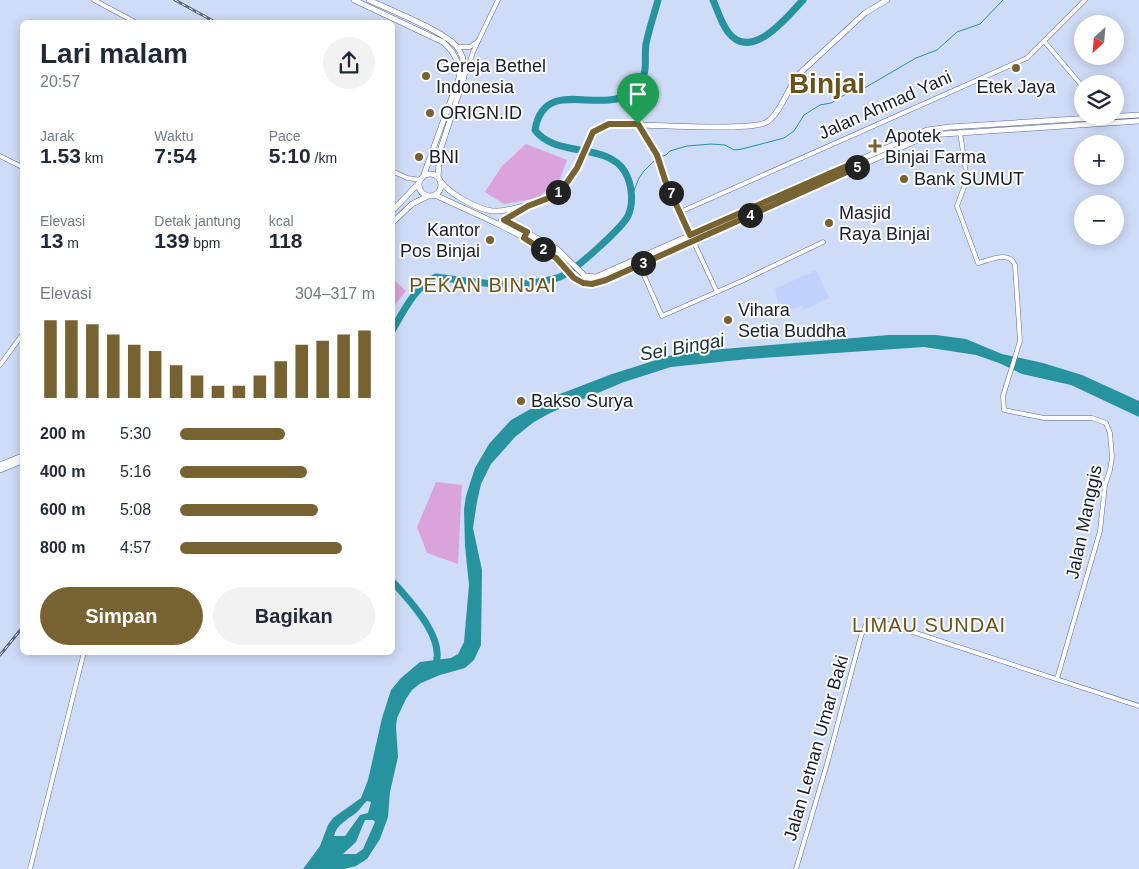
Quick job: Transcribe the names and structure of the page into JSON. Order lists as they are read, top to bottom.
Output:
{
  "streets": {
    "street": ["Jalan Ahmad Yani", "Jalan Manggis", "Jalan Letnan Umar Baki"]
  },
  "crossings": [
    ["Jalan Manggis", "Jalan Letnan Umar Baki"]
  ],
  "districts": ["Binjai", "PEKAN BINJAI", "LIMAU SUNDAI"],
  "water": ["Sei Bingai"],
  "places": {
    "other": [
      "Etek Jaya",
      "Gereja Bethel Indonesia",
      "ORIGN.ID",
      "BNI",
      "Bank SUMUT",
      "Masjid Raya Binjai",
      "Kantor Pos Binjai",
      "Vihara Setia Buddha",
      "Bakso Surya"
    ],
    "health": ["Apotek Binjai Farma"]
  },
  "north": "bottom left",
  "page": {
    "map_buttons": ["+", "−"],
    "heading": ["Lari malam", "20:57"],
    "stats": [
      ["Jarak", "1.53 km"],
      ["Waktu", "7:54"],
      ["Pace", "5:10 /km"],
      ["Elevasi", "13 m"],
      ["Detak jantung", "139 bpm"],
      ["kcal", "118"]
    ],
    "pins": [
      "5",
      "1",
      "7",
      "4",
      "2",
      "3"
    ],
    "chart": ["Elevasi", "304–317 m"],
    "list": [
      {
        "name": "200 m",
        "note": "5:30"
      },
      {
        "name": "400 m",
        "note": "5:16"
      },
      {
        "name": "600 m",
        "note": "5:08"
      },
      {
        "name": "800 m",
        "note": "4:57"
      }
    ],
    "buttons": ["Simpan", "Bagikan"]
  }
}
